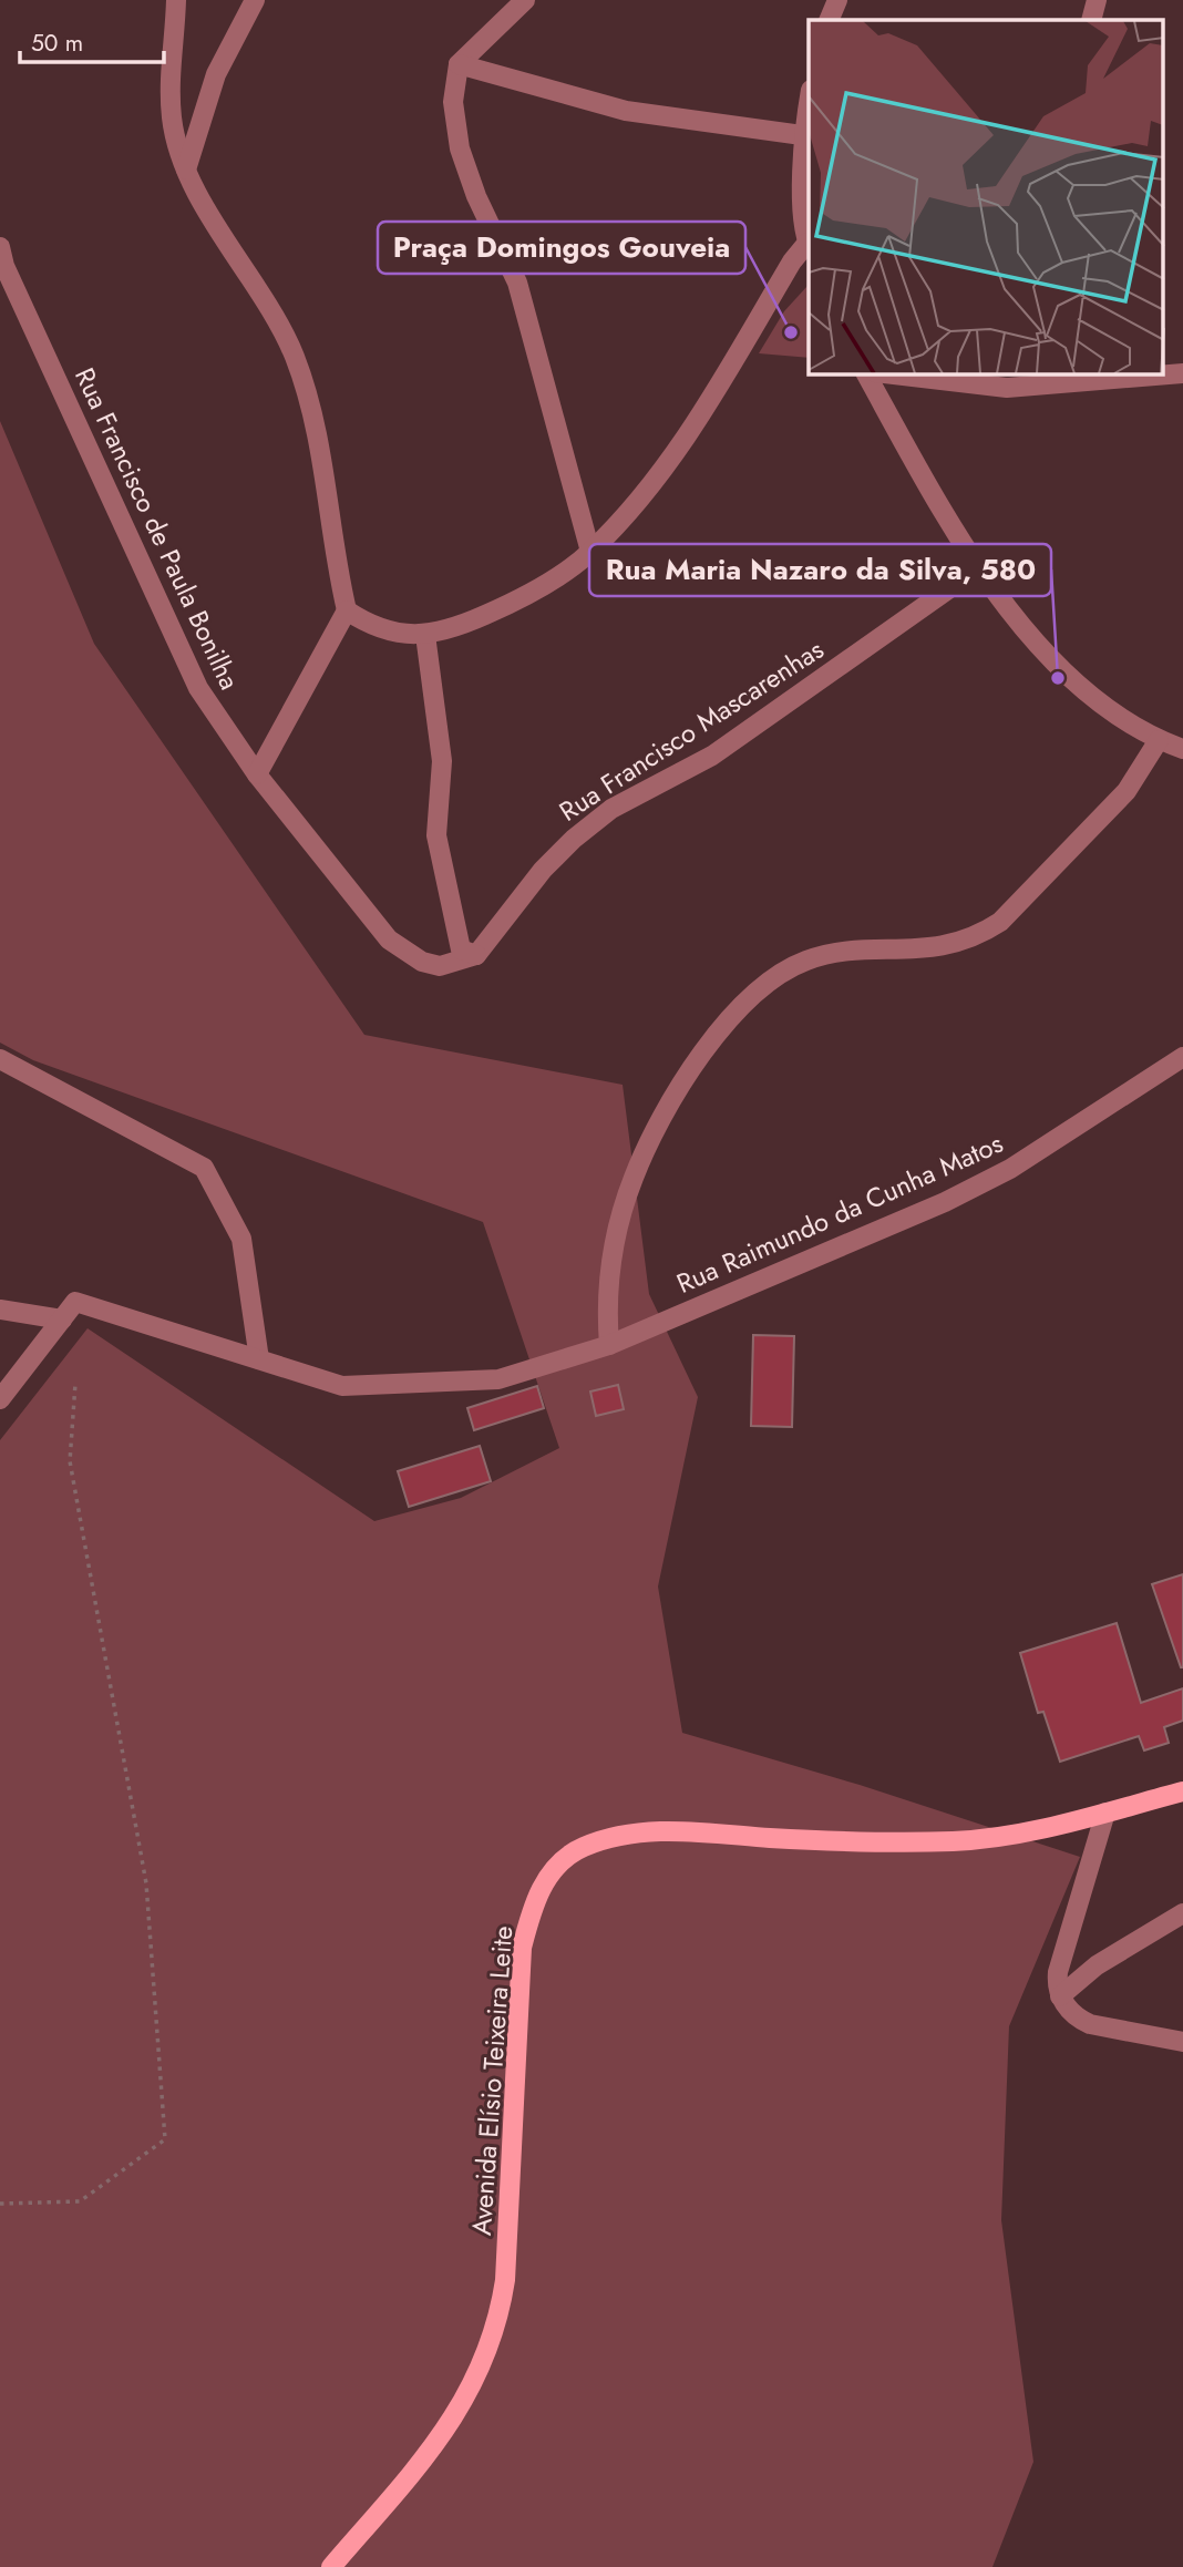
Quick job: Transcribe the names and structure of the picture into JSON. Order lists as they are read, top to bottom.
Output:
{
  "streets": {
    "main road": ["Avenida Elísio Teixeira Leite"],
    "street": ["Rua Francisco de Paula Bonilha", "Rua Francisco Mascarenhas", "Rua Raimundo da Cunha Matos"]
  },
  "crossings": [
    ["Rua Francisco de Paula Bonilha", "Rua Francisco Mascarenhas"]
  ],
  "places": ["Praça Domingos Gouveia", "Rua Maria Nazaro da Silva, 580"],
  "scale_bar": "50 m"
}
